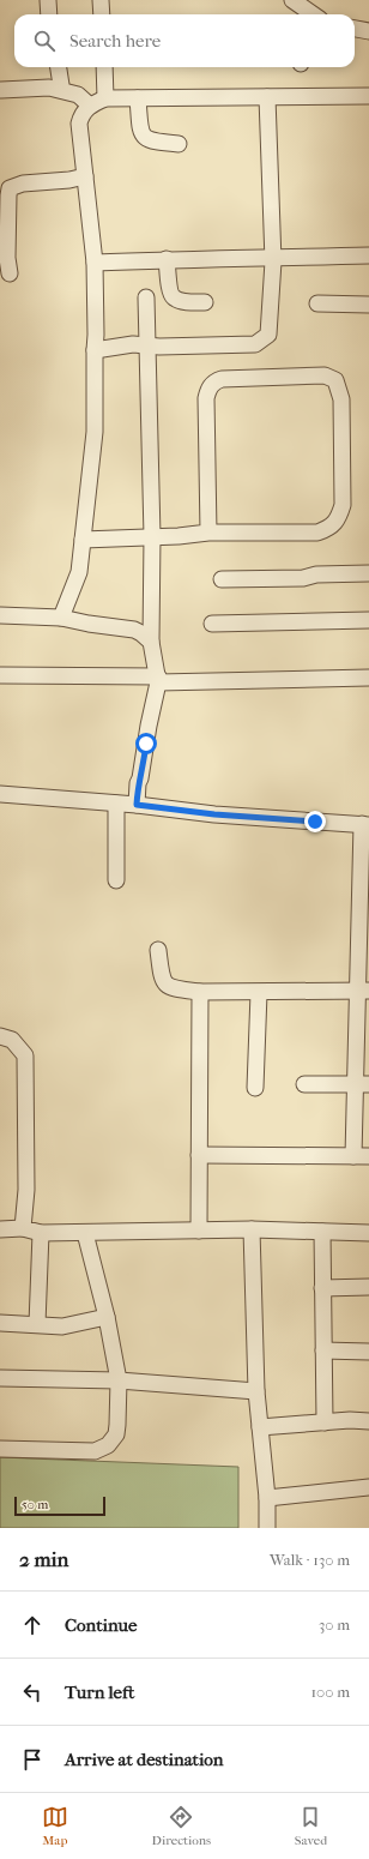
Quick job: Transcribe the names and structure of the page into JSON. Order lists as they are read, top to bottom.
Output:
{
  "scale_bar": "50 m",
  "page": {
    "search": "Search here",
    "scale": "50 m",
    "heading": ["2 min", "Walk · 130 m"],
    "list": [
      ["Continue", "30 m"],
      ["Turn left", "100 m"],
      "Arrive at destination"
    ],
    "nav": ["Map", "Directions", "Saved"]
  }
}
